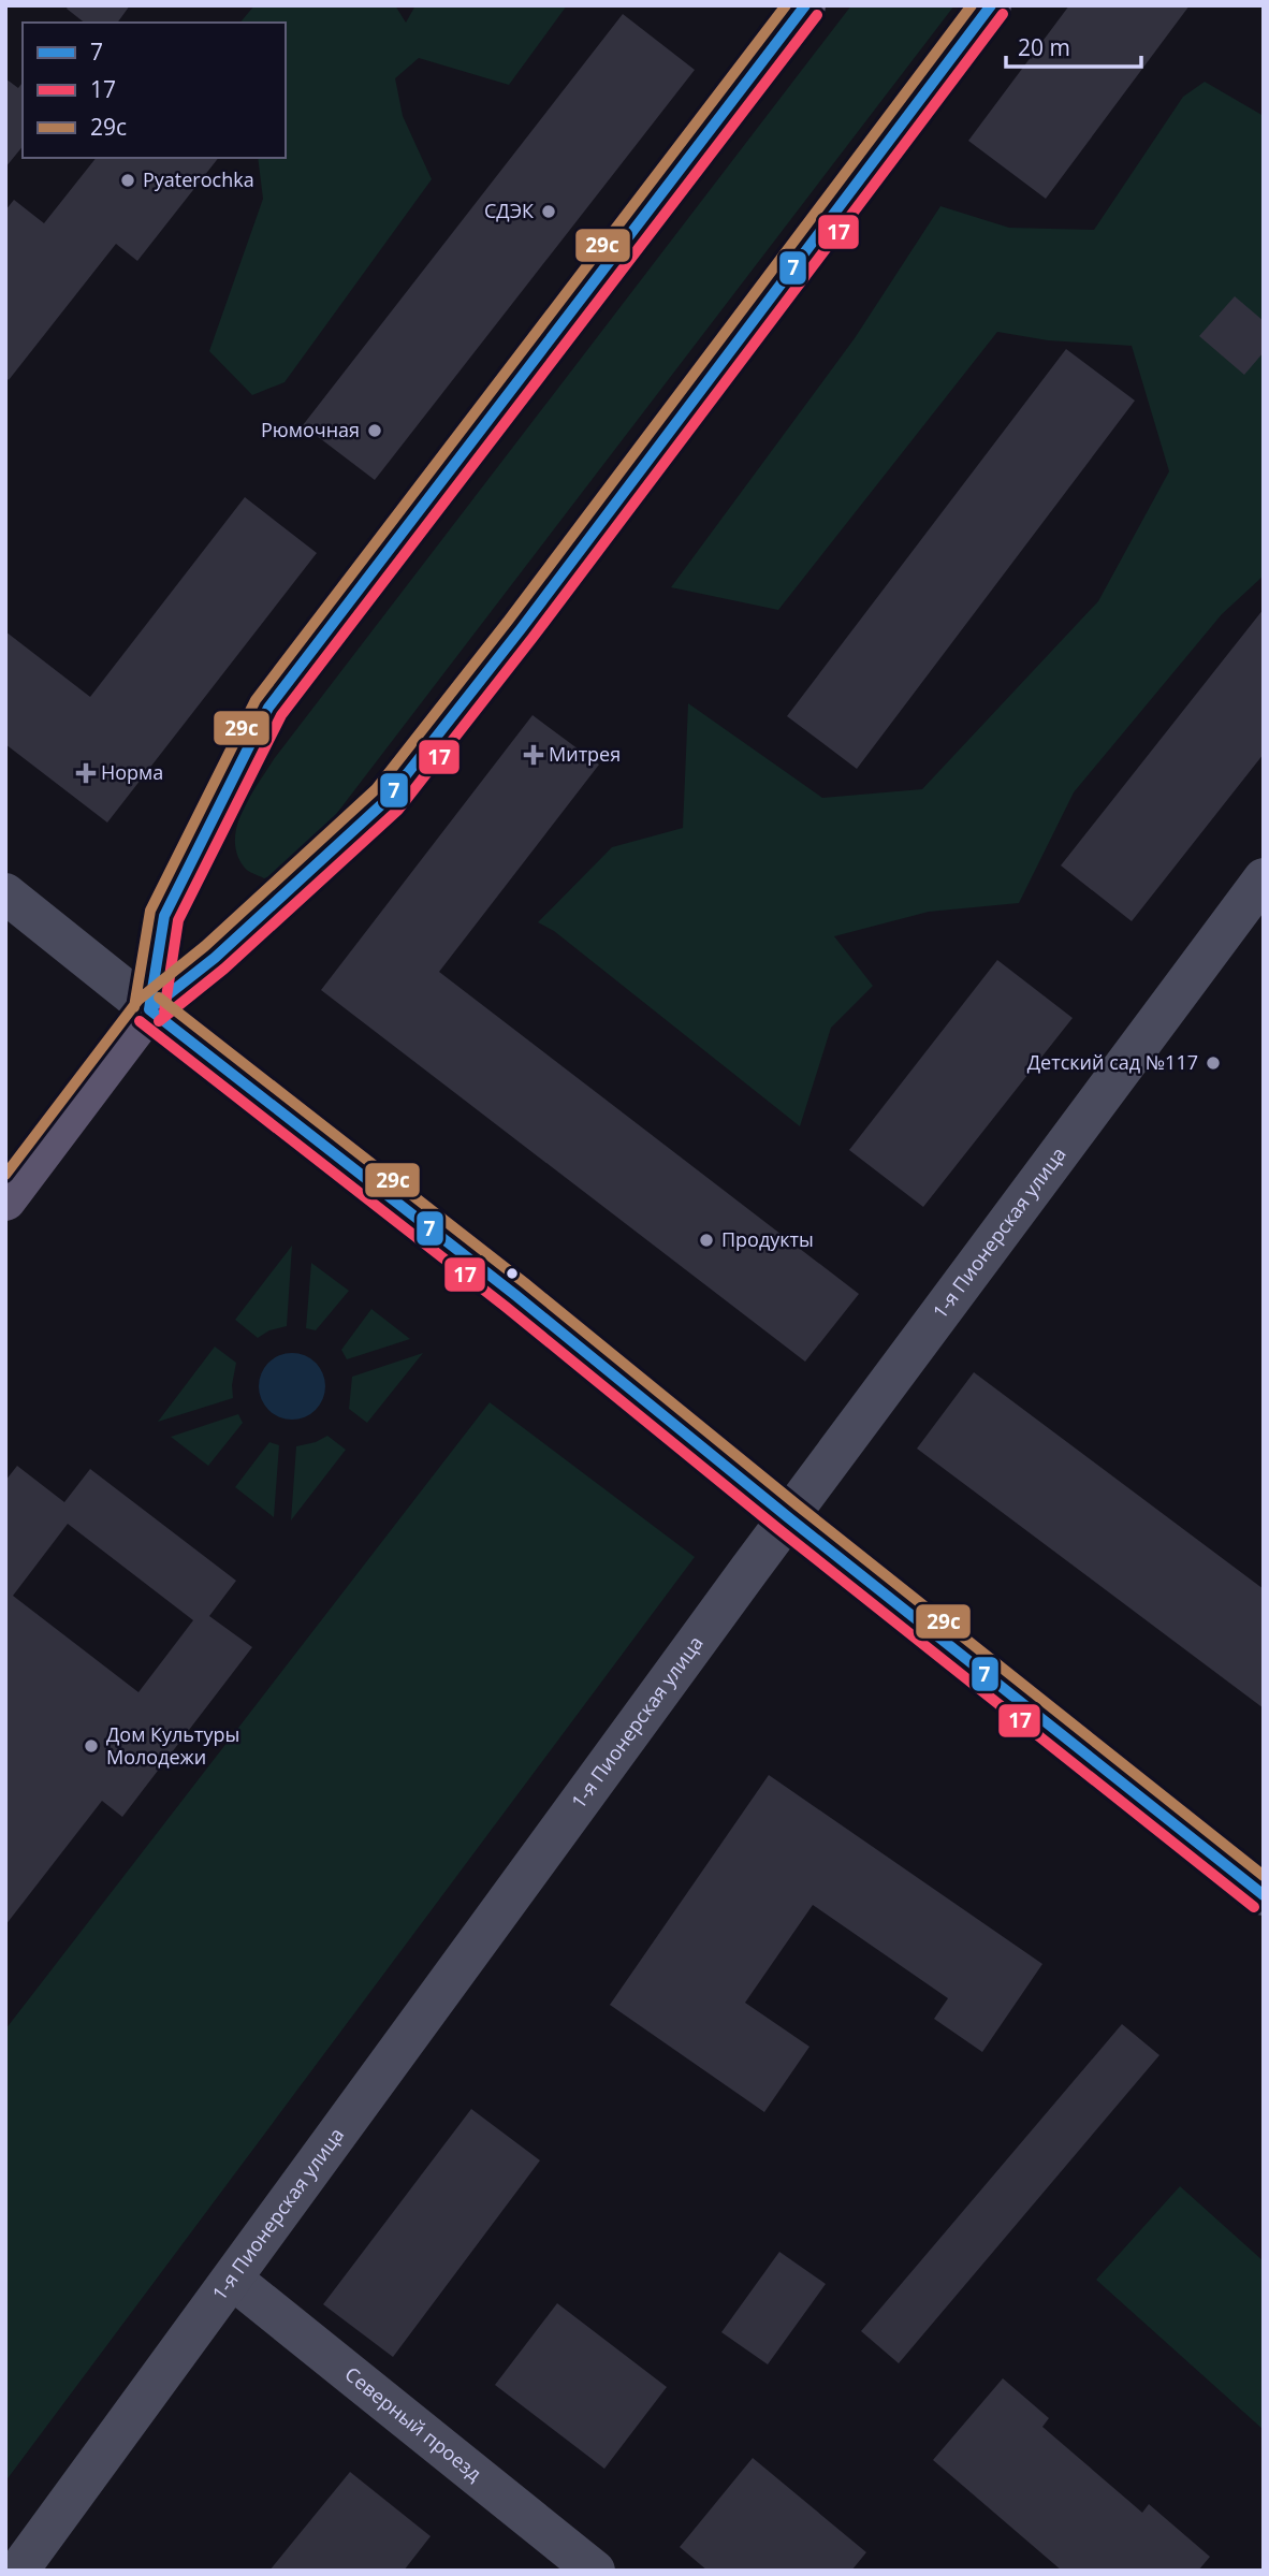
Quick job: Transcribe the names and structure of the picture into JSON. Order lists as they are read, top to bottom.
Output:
{
  "streets": {
    "street": ["1-я Пионерская улица", "Северный проезд"]
  },
  "crossings": [
    ["1-я Пионерская улица", "Северный проезд"]
  ],
  "places": {
    "other": [
      "Pyaterochka",
      "СДЭК",
      "Рюмочная",
      "Детский сад №117",
      "Продукты",
      "Дом Культуры Молодежи"
    ],
    "health": ["Митрея", "Норма"]
  },
  "lines": ["transit line 7", "transit line 29с", "transit line 17"],
  "legend": ["7", "17", "29с"],
  "scale_bar": "20 m"
}
